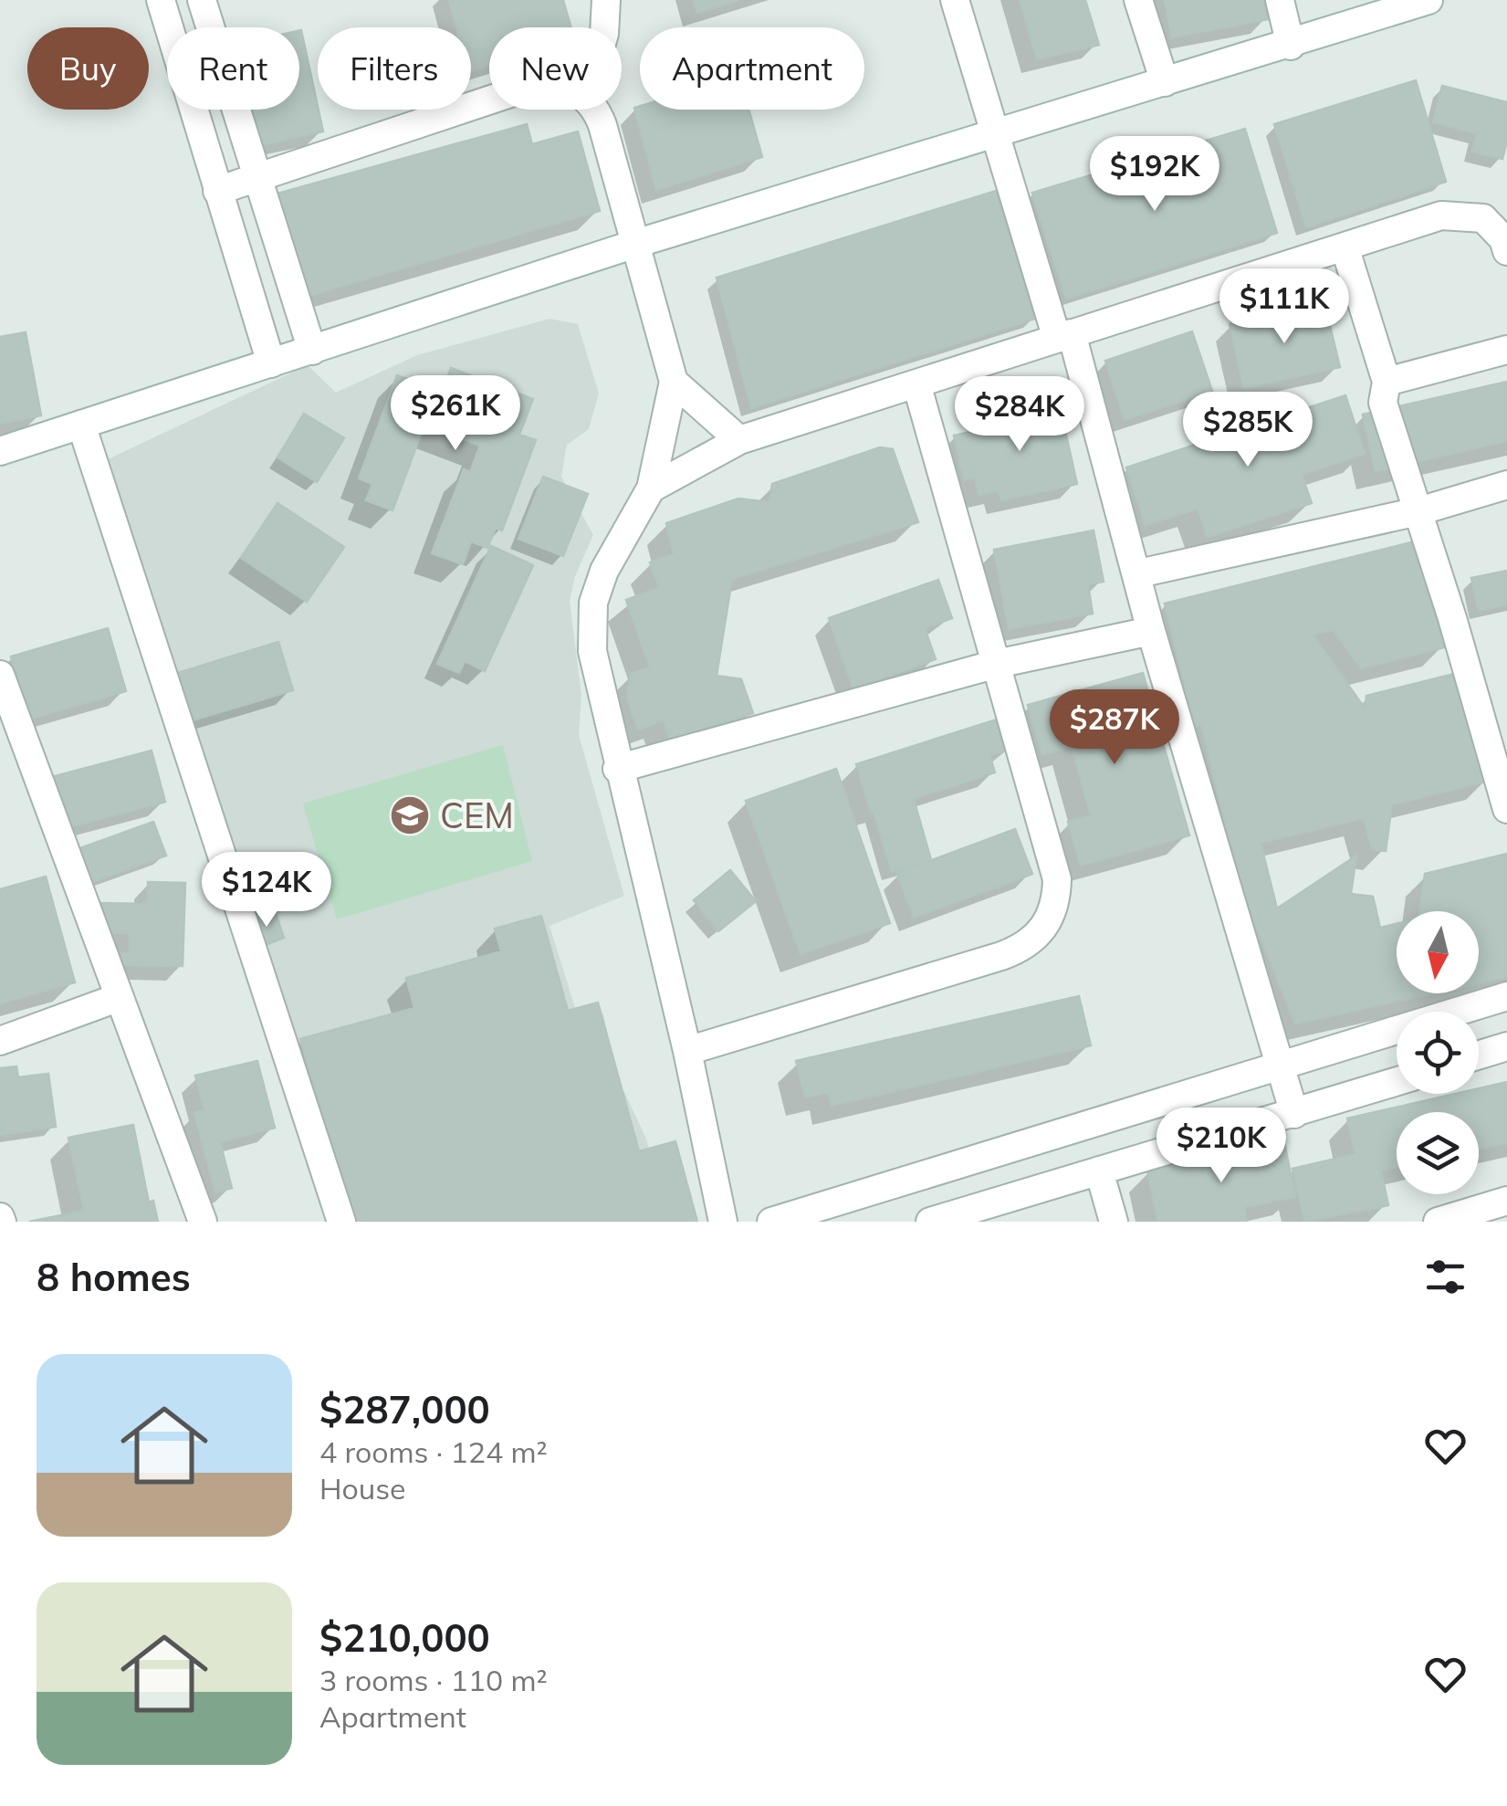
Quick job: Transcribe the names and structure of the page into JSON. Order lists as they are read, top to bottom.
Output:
{
  "places": {
    "school or university": ["CEM"]
  },
  "north": "bottom",
  "page": {
    "chip": [
      "Buy",
      "Rent",
      "Filters",
      "New",
      "Apartment"
    ],
    "price": [
      "$192K",
      "$111K",
      "$261K",
      "$284K",
      "$285K",
      "$287K",
      "$124K",
      "$210K"
    ],
    "heading": "8 homes",
    "list": [
      {
        "name": "$287,000",
        "note": "4 rooms · 124 m² · House"
      },
      {
        "name": "$210,000",
        "note": "3 rooms · 110 m² · Apartment"
      }
    ]
  }
}
